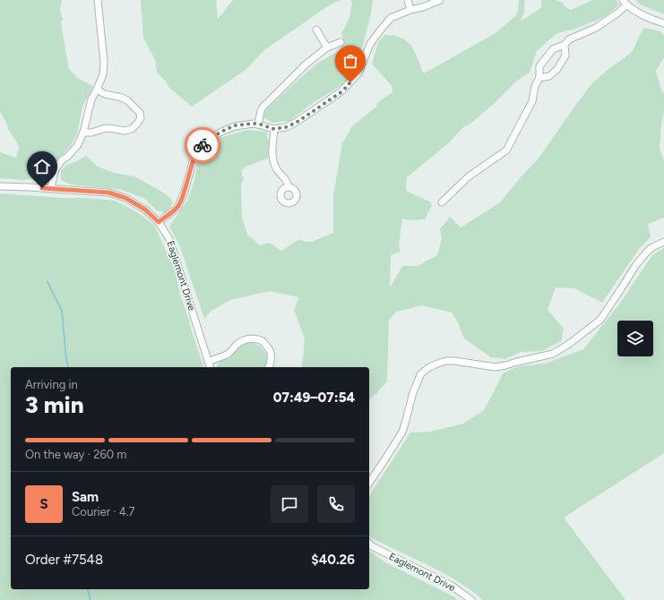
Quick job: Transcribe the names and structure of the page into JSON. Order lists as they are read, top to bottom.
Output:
{
  "streets": {
    "street": ["Eaglemont Drive"]
  },
  "page": {
    "heading": ["3 min", "Arriving in", "07:49–07:54"],
    "panel": [
      "Sam",
      "Courier · 4.7",
      "Order #7548",
      "$40.26"
    ],
    "bar": "On the way · 260 m",
    "round": "S"
  }
}
